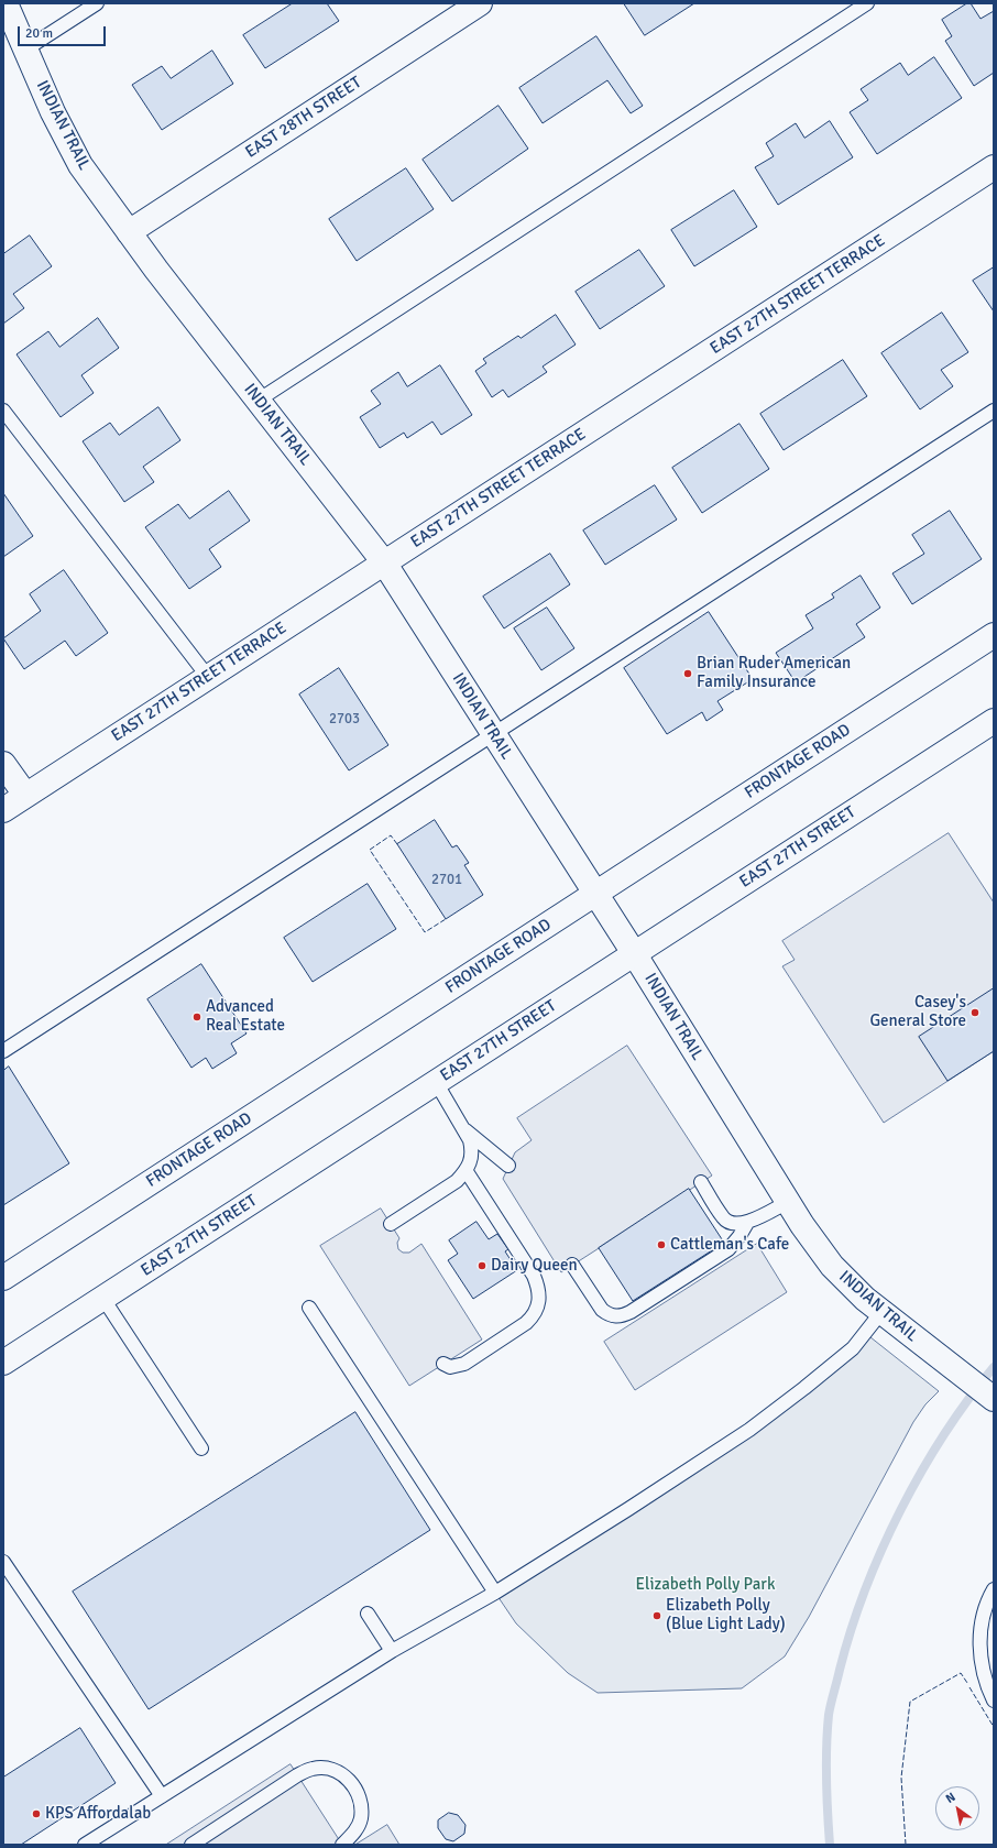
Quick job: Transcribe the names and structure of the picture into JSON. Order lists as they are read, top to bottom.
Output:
{
  "streets": {
    "street": [
      "EAST 28TH STREET",
      "INDIAN TRAIL",
      "EAST 27TH STREET TERRACE",
      "FRONTAGE ROAD",
      "EAST 27TH STREET"
    ]
  },
  "crossings": [
    ["EAST 28TH STREET", "INDIAN TRAIL"],
    ["INDIAN TRAIL", "EAST 27TH STREET TERRACE"],
    ["INDIAN TRAIL", "FRONTAGE ROAD"],
    ["INDIAN TRAIL", "EAST 27TH STREET"]
  ],
  "parks": ["Elizabeth Polly Park"],
  "places": [
    "Brian Ruder American Family Insurance",
    "Casey's General Store",
    "Advanced Real Estate",
    "Cattleman's Cafe",
    "Dairy Queen",
    "Elizabeth Polly (Blue Light Lady)",
    "KPS Affordalab"
  ],
  "house_numbers": ["2703", "2701"],
  "scale_bar": "20 m",
  "north": "top left"
}
